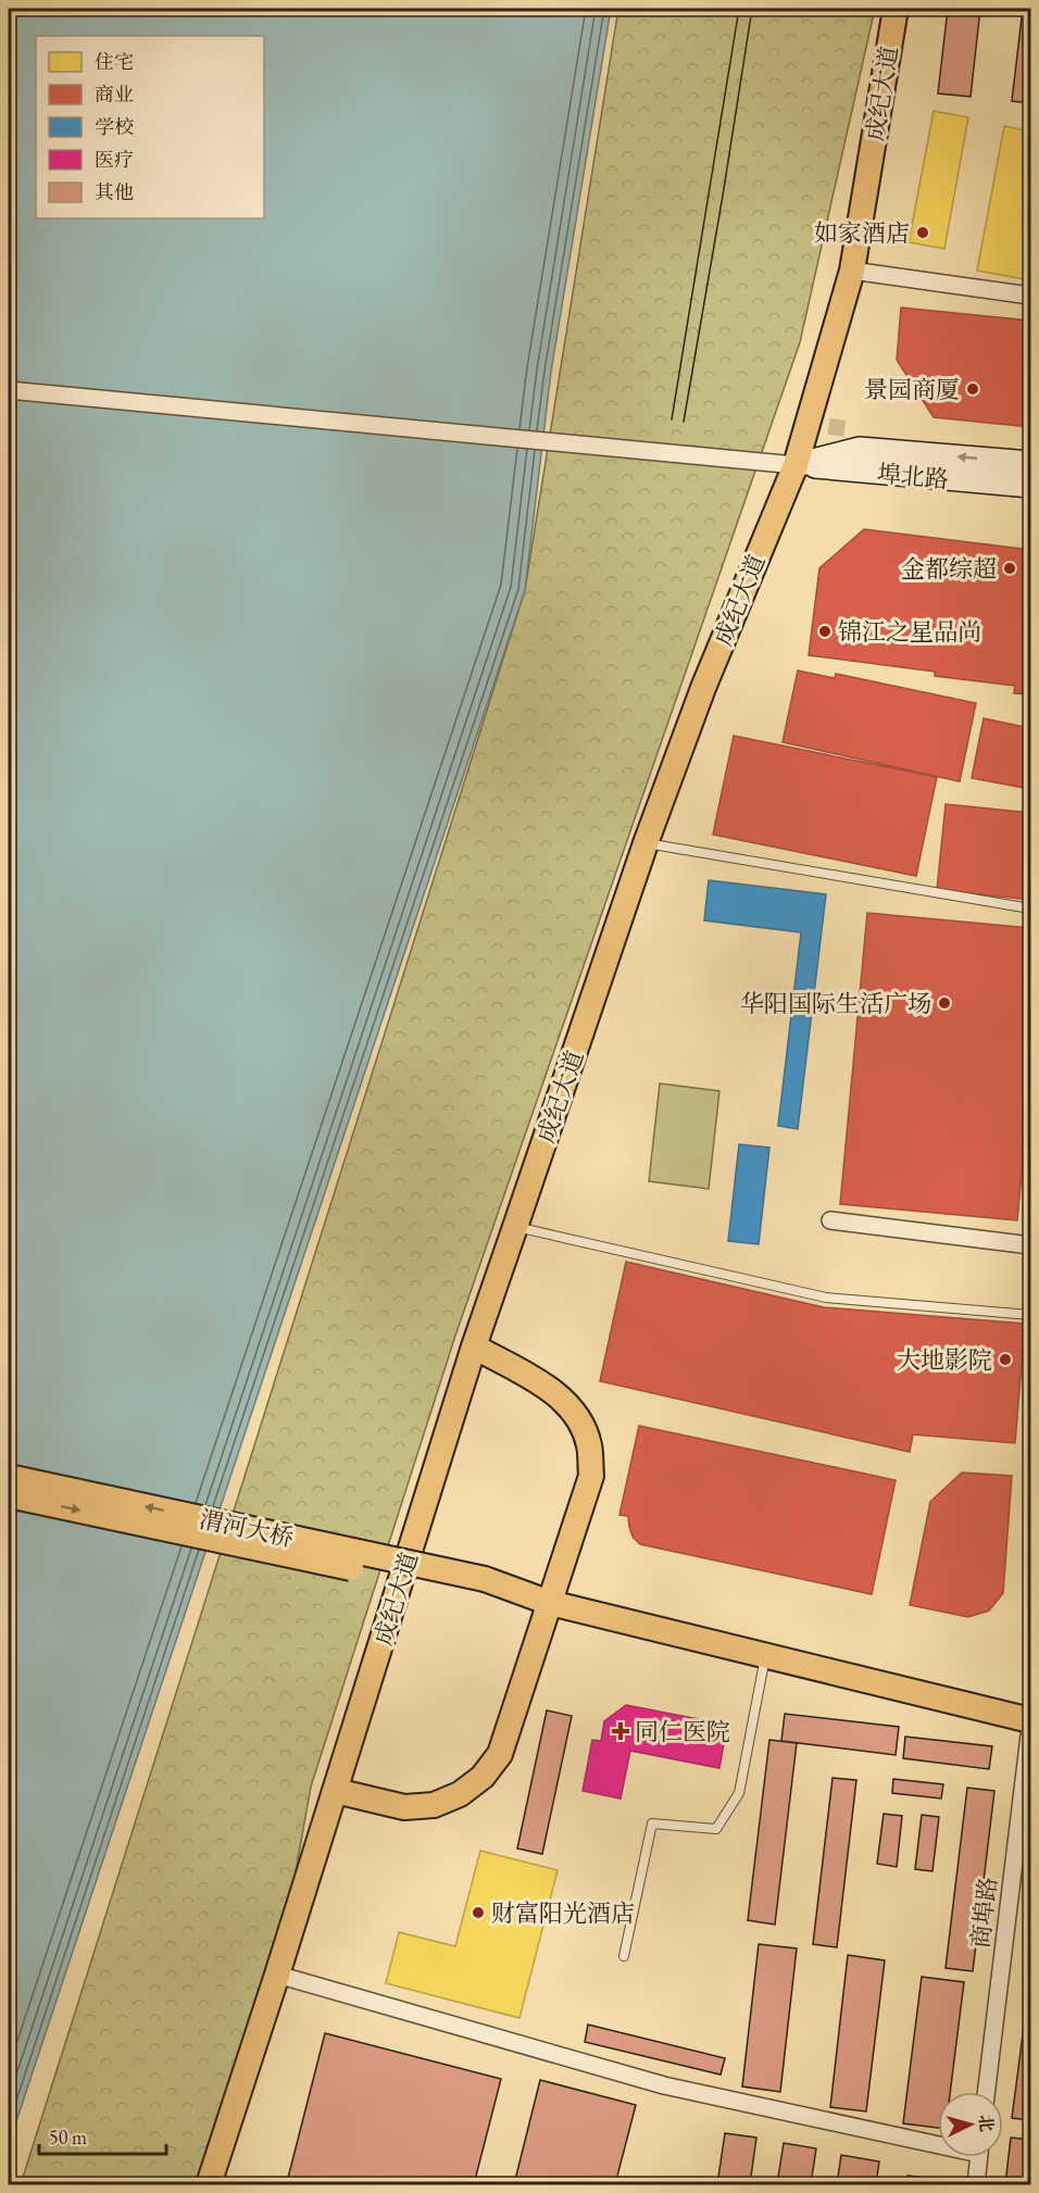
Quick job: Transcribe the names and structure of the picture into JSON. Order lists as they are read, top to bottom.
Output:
{
  "streets": {
    "main road": ["成纪大道", "埠北路", "渭河大桥"],
    "street": ["商埠路"]
  },
  "crossings": [
    ["成纪大道", "埠北路"]
  ],
  "places": {
    "other": [
      "如家酒店",
      "景园商厦",
      "金都综超",
      "锦江之星品尚",
      "华阳国际生活广场",
      "大地影院",
      "财富阳光酒店"
    ],
    "health": ["同仁医院"]
  },
  "legend": [
    "住宅",
    "商业",
    "学校",
    "医疗",
    "其他"
  ],
  "scale_bar": "50 m",
  "north": "right"
}
